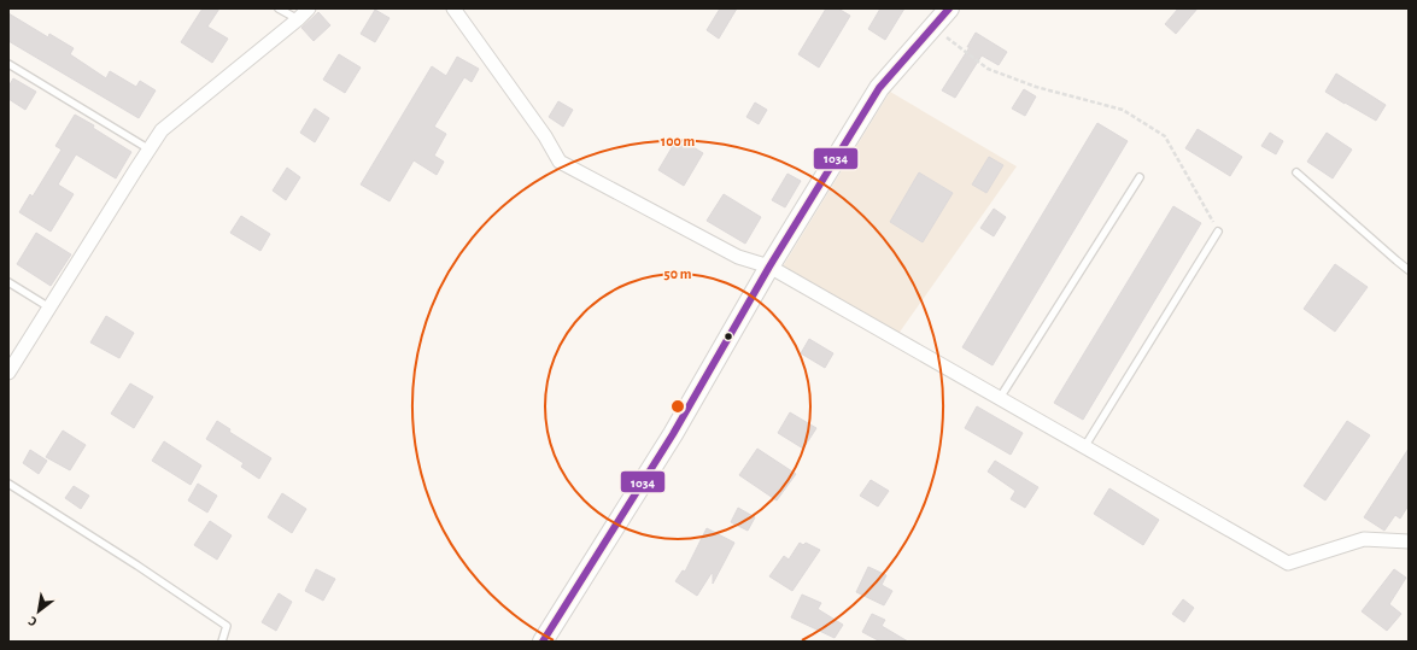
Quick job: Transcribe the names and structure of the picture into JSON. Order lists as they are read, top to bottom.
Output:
{
  "lines": ["transit line 1034"],
  "north": "bottom left",
  "rings": ["100 m", "50 m"]
}
